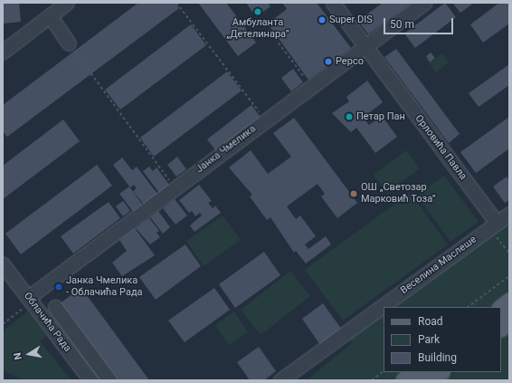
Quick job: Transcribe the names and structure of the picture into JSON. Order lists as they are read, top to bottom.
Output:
{
  "streets": {
    "street": [
      "Орловића Павла",
      "Јанка Чмелика",
      "Веселина Маслеше",
      "Облачића Рада"
    ]
  },
  "crossings": [
    ["Орловића Павла", "Јанка Чмелика"],
    ["Орловића Павла", "Веселина Маслеше"],
    ["Јанка Чмелика", "Облачића Рада"]
  ],
  "places": [
    "Амбуланта „Детелинара”",
    "Super DIS",
    "Pepco",
    "Петар Пан",
    "ОШ „Светозар Марковић Тоза”",
    "Јанка Чмелика - Облачића Рада"
  ],
  "legend": ["Road", "Park", "Building"],
  "scale_bar": "50 m",
  "north": "left"
}
